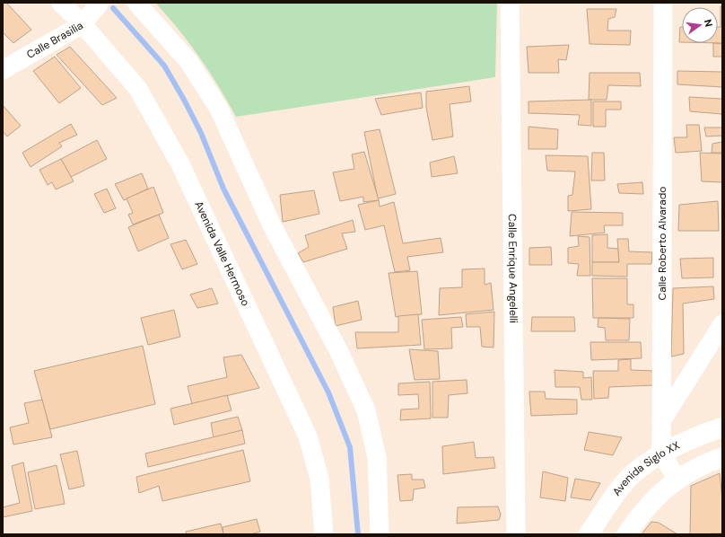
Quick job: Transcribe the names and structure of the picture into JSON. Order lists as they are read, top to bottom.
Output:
{
  "streets": {
    "highway": ["Avenida Siglo XX"],
    "street": [
      "Calle Brasilia",
      "Calle Roberto Alvarado",
      "Avenida Valle Hermoso",
      "Calle Enrique Angelelli"
    ]
  },
  "crossings": [
    ["Calle Brasilia", "Avenida Valle Hermoso"],
    ["Calle Roberto Alvarado", "Avenida Siglo XX"]
  ],
  "north": "right"
}
